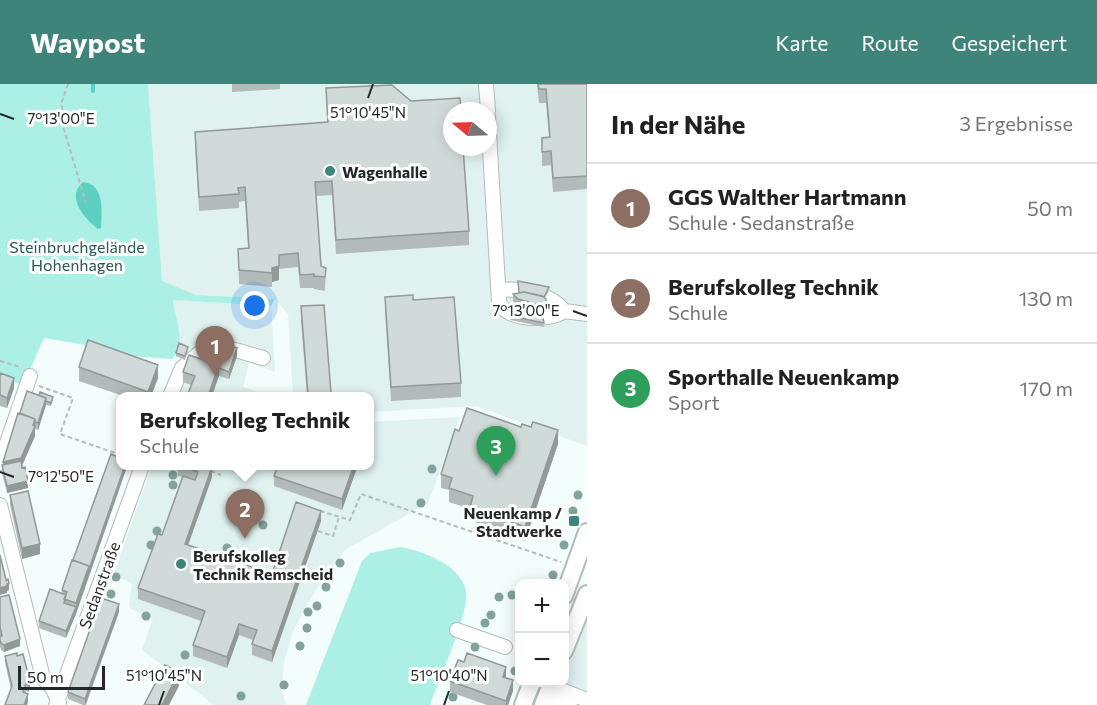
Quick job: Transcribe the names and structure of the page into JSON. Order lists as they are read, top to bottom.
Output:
{
  "streets": {
    "street": ["Sedanstraße"]
  },
  "parks": ["Steinbruchgelände Hohenhagen"],
  "places": {
    "other": ["Wagenhalle", "Berufskolleg Technik Remscheid"],
    "transit": ["Neuenkamp / Stadtwerke"]
  },
  "scale_bar": "50 m",
  "north": "left",
  "page": {
    "header": "Waypost",
    "nav": ["Karte", "Route", "Gespeichert"],
    "heading": ["In der Nähe", "3 Ergebnisse"],
    "list": [
      {
        "mark": "1",
        "name": "GGS Walther Hartmann",
        "note": "Schule · Sedanstraße",
        "value": "50 m"
      },
      {
        "mark": "2",
        "name": "Berufskolleg Technik",
        "note": "Schule",
        "value": "130 m"
      },
      {
        "mark": "3",
        "name": "Sporthalle Neuenkamp",
        "note": "Sport",
        "value": "170 m"
      }
    ],
    "pins": ["1", "3", "2"],
    "popup": ["Berufskolleg Technik", "Schule"],
    "map_buttons": ["+", "−"],
    "scale": "50 m"
  },
  "coordinates": [
    "51°10'45\"N",
    "7°13'00\"E",
    "7°12'50\"E",
    "51°10'40\"N"
  ]
}
